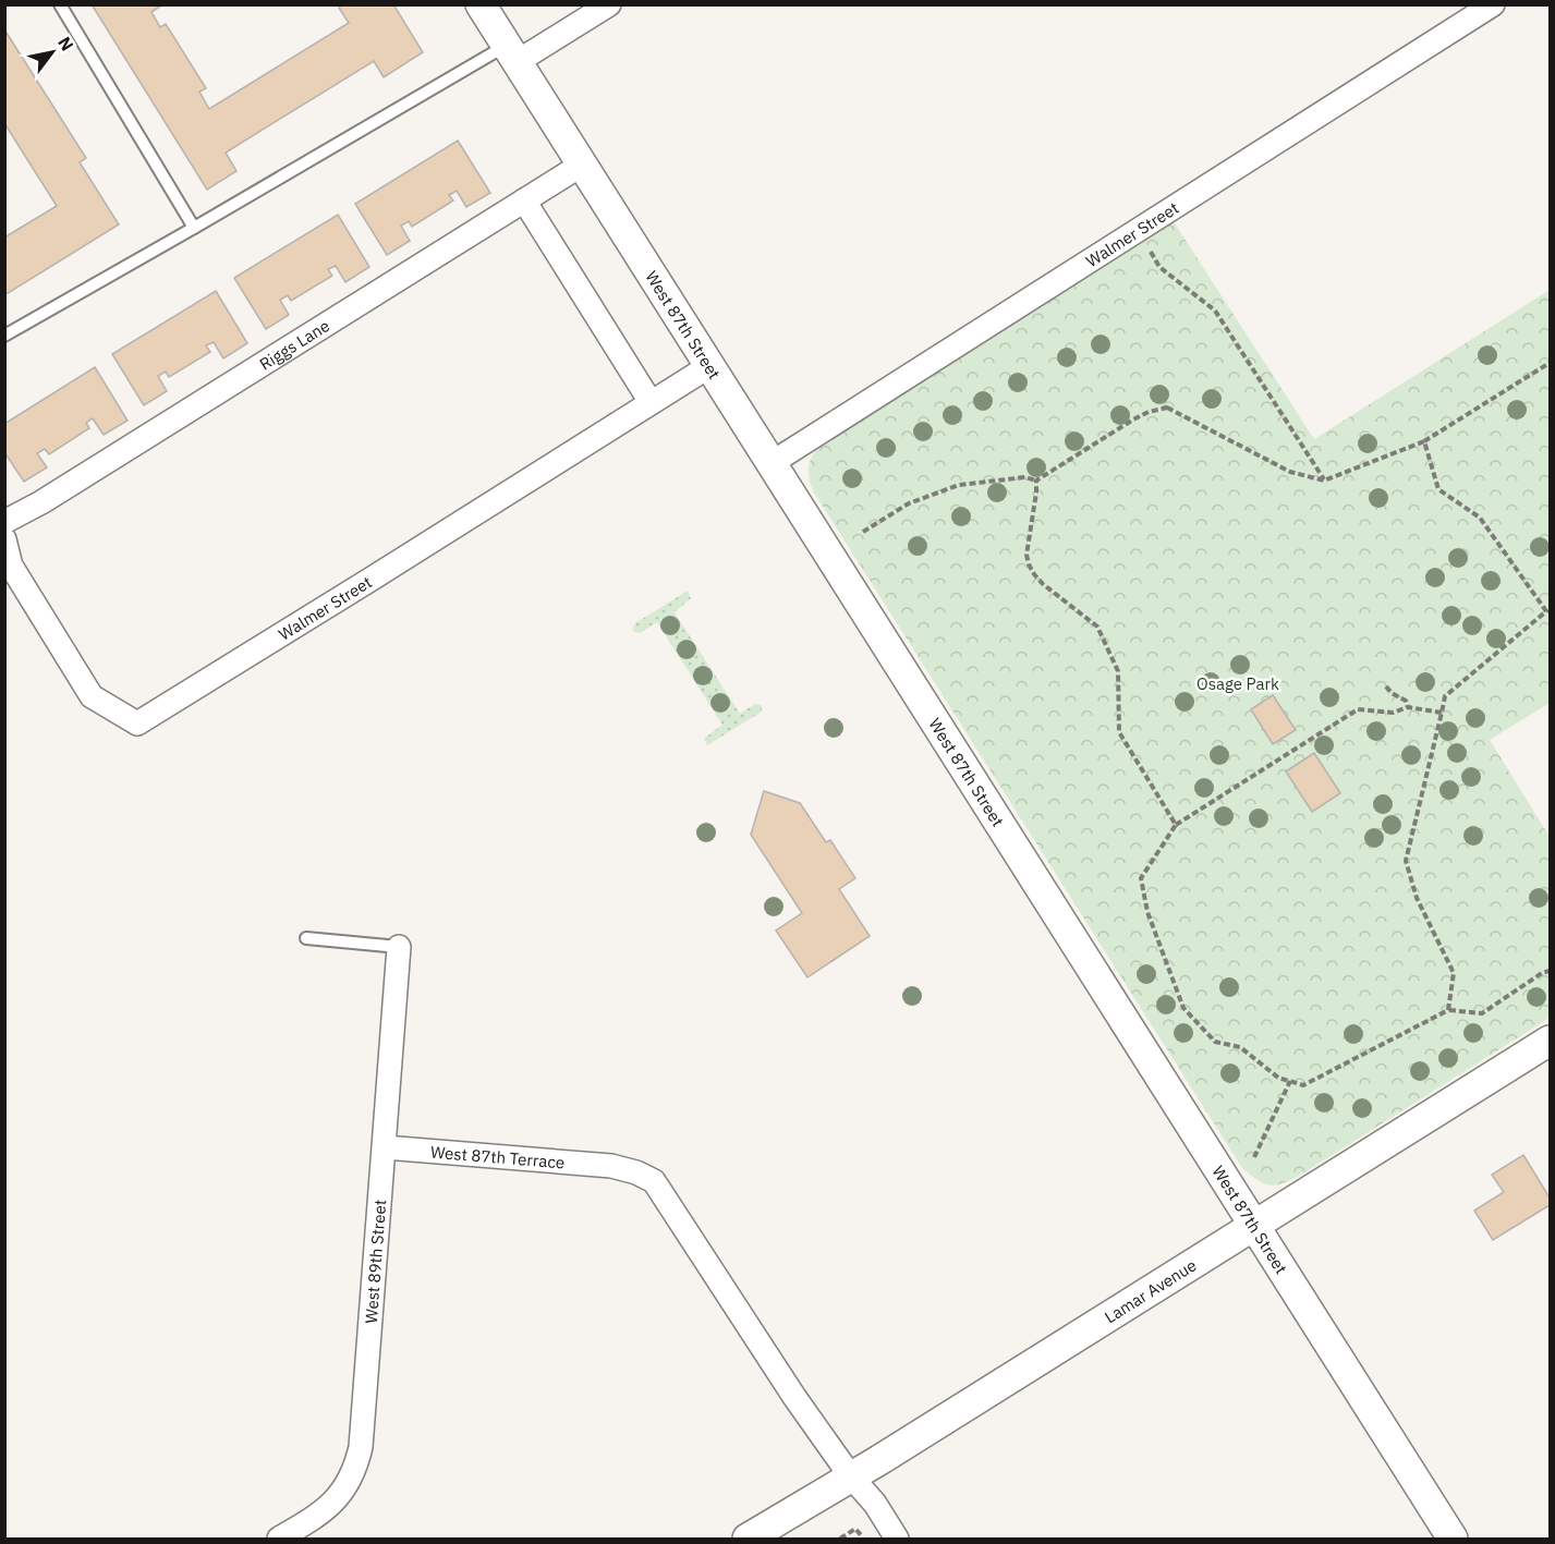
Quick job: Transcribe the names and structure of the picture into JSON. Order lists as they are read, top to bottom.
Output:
{
  "streets": {
    "street": [
      "Walmer Street",
      "West 87th Street",
      "Riggs Lane",
      "West 87th Terrace",
      "West 89th Street",
      "Lamar Avenue"
    ]
  },
  "crossings": [
    ["Walmer Street", "West 87th Street"],
    ["West 87th Street", "Riggs Lane"],
    ["West 87th Street", "Lamar Avenue"],
    ["West 87th Terrace", "West 89th Street"],
    ["West 87th Terrace", "Lamar Avenue"]
  ],
  "parks": ["Osage Park"],
  "north": "top right"
}
